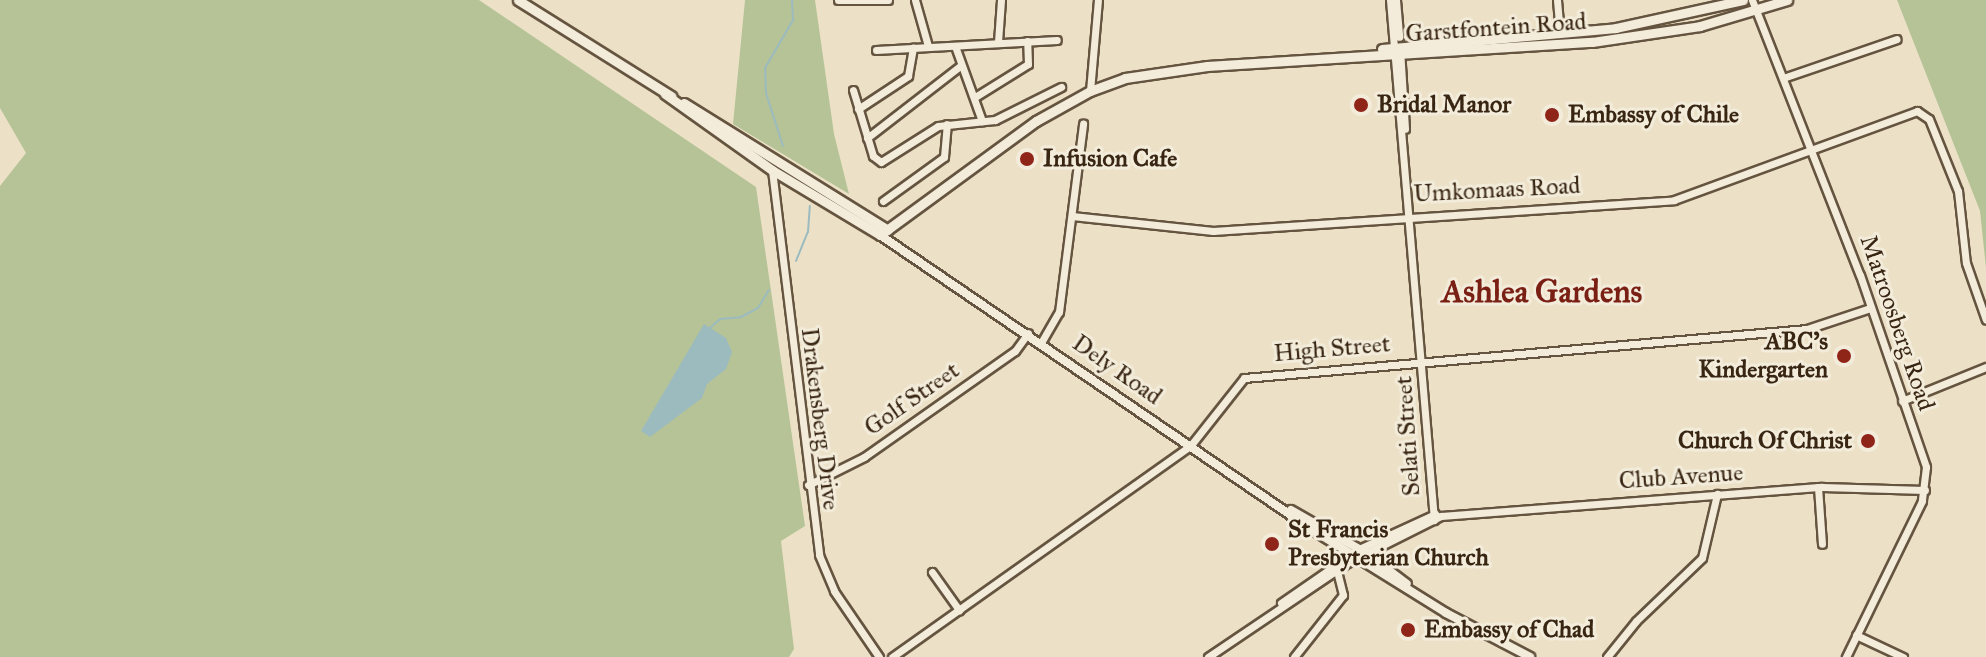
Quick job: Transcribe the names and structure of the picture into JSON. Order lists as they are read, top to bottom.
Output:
{
  "streets": {
    "main road": ["Garstfontein Road", "Dely Road"],
    "street": [
      "Umkomaas Road",
      "Matroosberg Road",
      "High Street",
      "Golf Street",
      "Drakensberg Drive",
      "Selati Street",
      "Club Avenue"
    ]
  },
  "crossings": [
    ["Garstfontein Road", "Matroosberg Road"],
    ["Garstfontein Road", "Dely Road"],
    ["Garstfontein Road", "Selati Street"],
    ["Umkomaas Road", "Matroosberg Road"],
    ["Umkomaas Road", "Selati Street"],
    ["Matroosberg Road", "High Street"],
    ["Matroosberg Road", "Club Avenue"],
    ["High Street", "Dely Road"],
    ["High Street", "Selati Street"],
    ["Dely Road", "Golf Street"],
    ["Dely Road", "Drakensberg Drive"],
    ["Dely Road", "Club Avenue"],
    ["Golf Street", "Drakensberg Drive"],
    ["Selati Street", "Club Avenue"]
  ],
  "districts": ["Ashlea Gardens"],
  "places": [
    "Bridal Manor",
    "Embassy of Chile",
    "Infusion Cafe",
    "ABC's Kindergarten",
    "Church Of Christ",
    "St Francis Presbyterian Church",
    "Embassy of Chad"
  ]
}
